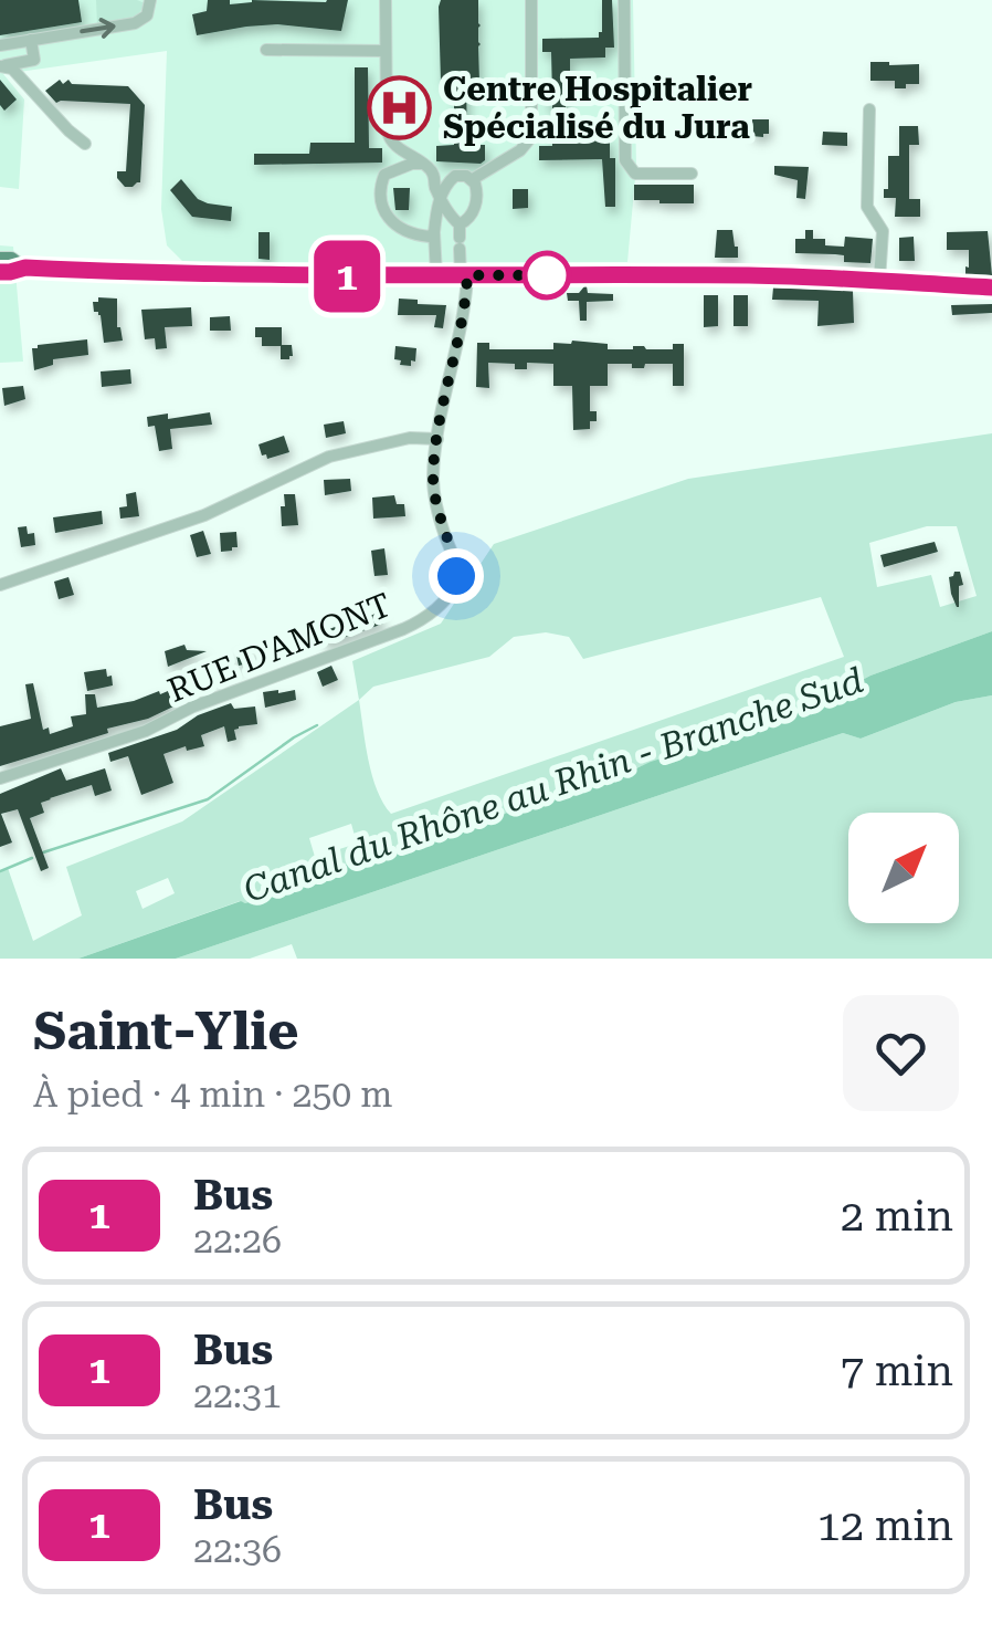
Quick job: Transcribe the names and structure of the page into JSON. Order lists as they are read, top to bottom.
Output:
{
  "streets": {
    "street": ["RUE D'AMONT"]
  },
  "water": ["Canal du Rhône au Rhin - Branche Sud"],
  "places": {
    "hospital": ["Centre Hospitalier Spécialisé du Jura"]
  },
  "lines": ["bus line 1"],
  "north": "top right",
  "page": {
    "on_map": "1",
    "heading": ["Saint-Ylie", "À pied · 4 min · 250 m"],
    "list": [
      {
        "mark": "1",
        "name": "Bus",
        "note": "22:26",
        "value": "2 min"
      },
      {
        "mark": "1",
        "name": "Bus",
        "note": "22:31",
        "value": "7 min"
      },
      {
        "mark": "1",
        "name": "Bus",
        "note": "22:36",
        "value": "12 min"
      }
    ]
  }
}
